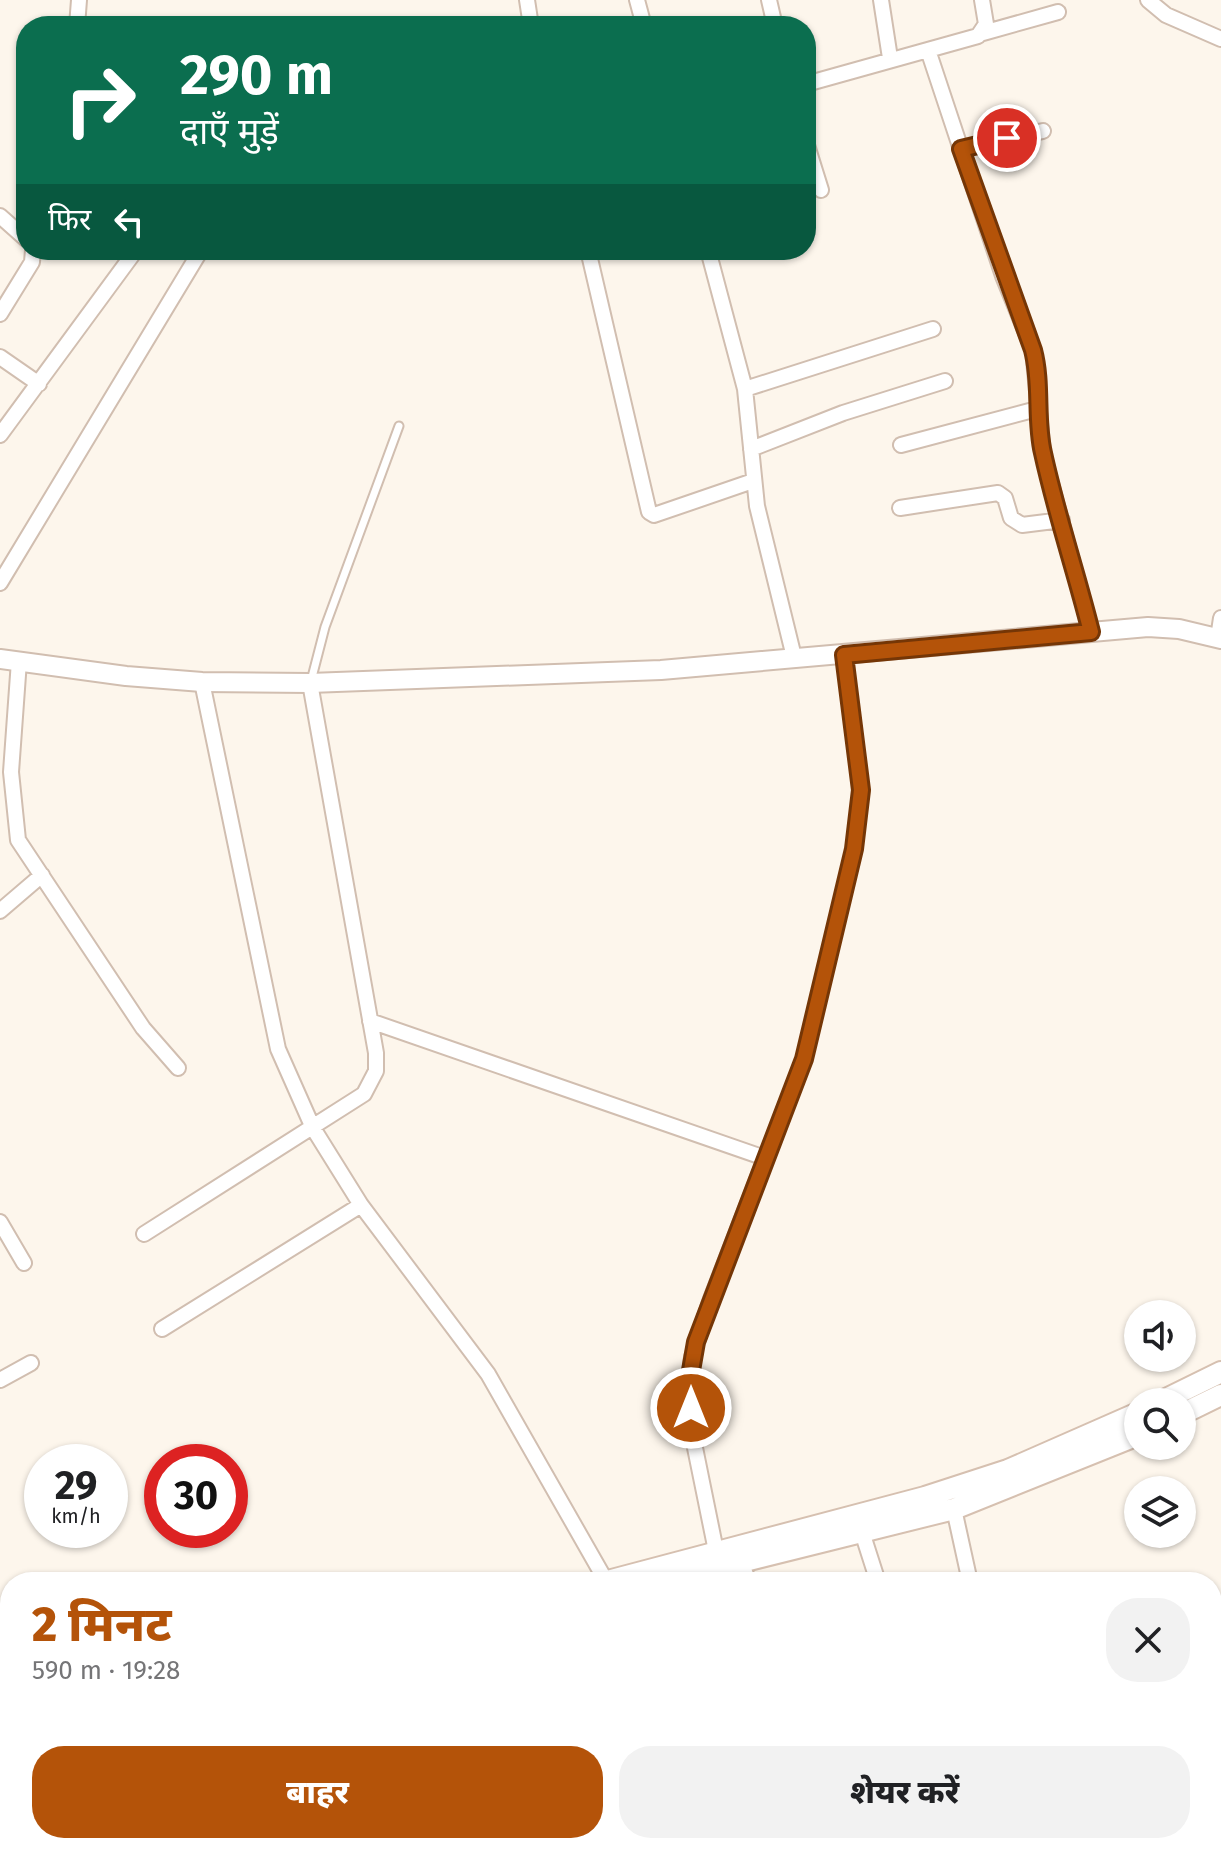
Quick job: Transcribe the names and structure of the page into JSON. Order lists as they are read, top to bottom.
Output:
{
  "page": {
    "turn": ["290 m", "दाएँ मुड़ें"],
    "then": "फिर",
    "speed": "29 km/h",
    "limit": "30",
    "heading": ["2 मिनट", "590 m · 19:28"],
    "buttons": ["बाहर", "शेयर करें"]
  }
}
